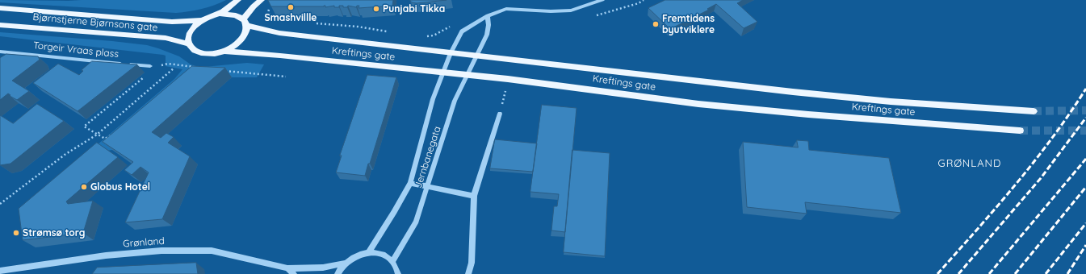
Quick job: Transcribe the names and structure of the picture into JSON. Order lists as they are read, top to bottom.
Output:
{
  "streets": {
    "main road": ["Bjørnstjerne Bjørnsons gate", "Kreftings gate"],
    "street": ["Torgeir Vraas plass", "Jernbanegata", "Grønland"]
  },
  "crossings": [
    ["Bjørnstjerne Bjørnsons gate", "Kreftings gate"],
    ["Kreftings gate", "Jernbanegata"]
  ],
  "districts": ["GRØNLAND"],
  "places": [
    "Smashvillle",
    "Punjabi Tikka",
    "Fremtidens byutviklere",
    "Globus Hotel",
    "Strømsø torg"
  ]
}
